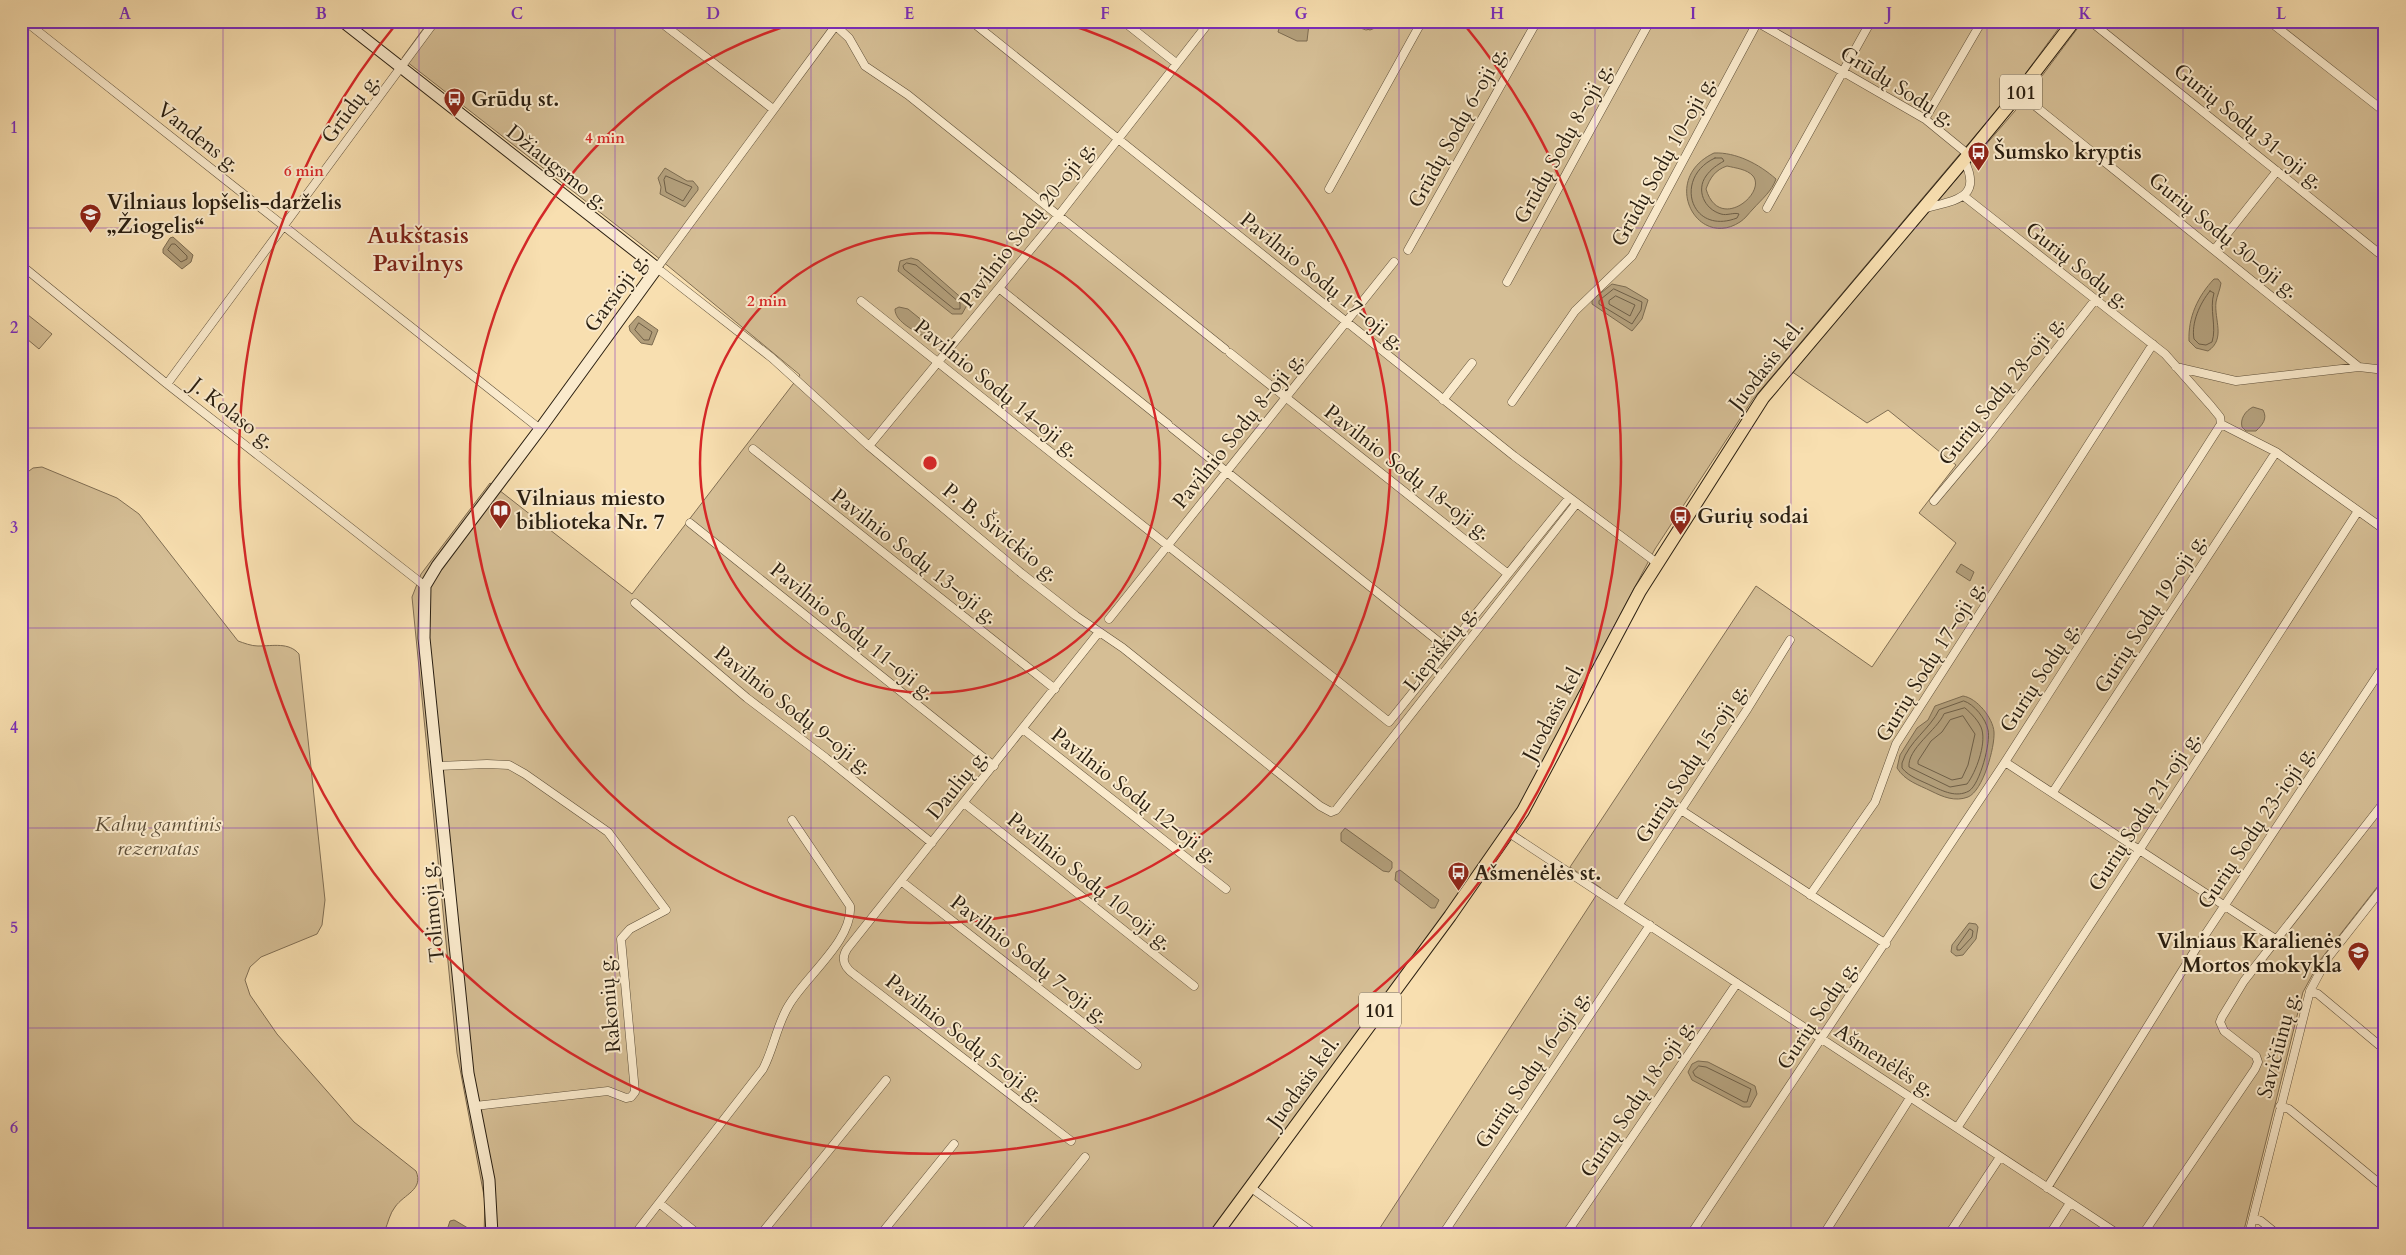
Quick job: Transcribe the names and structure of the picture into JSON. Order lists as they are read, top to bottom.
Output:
{
  "streets": {
    "main road": ["101", "Juodasis kel."],
    "street": [
      "Grūdų Sodų g.",
      "Grūdų g.",
      "Gurių Sodų 31-oji g.",
      "Grūdų Sodų 6-oji g.",
      "Vandens g.",
      "Grūdų Sodų 8-oji g.",
      "Grūdų Sodų 10-oji g.",
      "Džiaugsmo g.",
      "Pavilnio Sodų 20-oji g.",
      "Gurių Sodų 30-oji g.",
      "Gurių Sodų g.",
      "Pavilnio Sodų 17-oji g.",
      "Garsioji g.",
      "Pavilnio Sodų 14-oji g.",
      "Gurių Sodų 28-oji g.",
      "J. Kolaso g.",
      "Pavilnio Sodų 8-oji g.",
      "Pavilnio Sodų 18-oji g.",
      "P. B. Šivickio g.",
      "Pavilnio Sodų 13-oji g.",
      "Gurių Sodų 19-oji g.",
      "Pavilnio Sodų 11-oji g.",
      "Liepiškių g.",
      "Gurių Sodų 17-oji g.",
      "Pavilnio Sodų 9-oji g.",
      "Gurių Sodų 15-oji g.",
      "Daulių g.",
      "Pavilnio Sodų 12-oji g.",
      "Gurių Sodų 21-oji g.",
      "Gurių Sodų 23-ioji g.",
      "Pavilnio Sodų 10-oji g.",
      "Tolimoji g.",
      "Pavilnio Sodų 7-oji g.",
      "Rakonių g.",
      "Pavilnio Sodų 5-oji g.",
      "Savičiūnų g.",
      "Ašmenėlės g.",
      "Gurių Sodų 16-oji g.",
      "Gurių Sodų 18-oji g."
    ]
  },
  "crossings": [
    ["Grūdų Sodų g.", "101"],
    ["Grūdų Sodų g.", "Grūdų Sodų 10-oji g."],
    ["101", "Gurių Sodų 30-oji g."],
    ["101", "Juodasis kel."],
    ["Grūdų g.", "Vandens g."],
    ["Grūdų g.", "Džiaugsmo g."],
    ["Grūdų g.", "J. Kolaso g."],
    ["Vandens g.", "Garsioji g."],
    ["Džiaugsmo g.", "Garsioji g."],
    ["Džiaugsmo g.", "P. B. Šivickio g."],
    ["Pavilnio Sodų 20-oji g.", "Pavilnio Sodų 17-oji g."],
    ["Pavilnio Sodų 20-oji g.", "Pavilnio Sodų 14-oji g."],
    ["Pavilnio Sodų 20-oji g.", "Pavilnio Sodų 18-oji g."],
    ["Pavilnio Sodų 20-oji g.", "P. B. Šivickio g."],
    ["Gurių Sodų g.", "Gurių Sodų 28-oji g."],
    ["Gurių Sodų g.", "Gurių Sodų 17-oji g."],
    ["Gurių Sodų g.", "Ašmenėlės g."],
    ["Pavilnio Sodų 17-oji g.", "Juodasis kel."],
    ["Pavilnio Sodų 17-oji g.", "Pavilnio Sodų 8-oji g."],
    ["Pavilnio Sodų 17-oji g.", "Liepiškių g."],
    ["Garsioji g.", "J. Kolaso g."],
    ["Garsioji g.", "Pavilnio Sodų 18-oji g."],
    ["Garsioji g.", "P. B. Šivickio g."],
    ["Garsioji g.", "Tolimoji g."],
    ["Juodasis kel.", "Ašmenėlės g."],
    ["Pavilnio Sodų 14-oji g.", "Pavilnio Sodų 8-oji g."],
    ["J. Kolaso g.", "Tolimoji g."],
    ["Pavilnio Sodų 8-oji g.", "Pavilnio Sodų 18-oji g."],
    ["P. B. Šivickio g.", "Liepiškių g."],
    ["P. B. Šivickio g.", "Daulių g."],
    ["Pavilnio Sodų 13-oji g.", "Daulių g."],
    ["Pavilnio Sodų 11-oji g.", "Daulių g."],
    ["Pavilnio Sodų 9-oji g.", "Daulių g."],
    ["Gurių Sodų 15-oji g.", "Ašmenėlės g."],
    ["Daulių g.", "Pavilnio Sodų 12-oji g."],
    ["Daulių g.", "Pavilnio Sodų 10-oji g."],
    ["Daulių g.", "Pavilnio Sodų 7-oji g."],
    ["Daulių g.", "Pavilnio Sodų 5-oji g."],
    ["Gurių Sodų 21-oji g.", "Ašmenėlės g."],
    ["Gurių Sodų 23-ioji g.", "Ašmenėlės g."],
    ["Tolimoji g.", "Rakonių g."],
    ["Ašmenėlės g.", "Gurių Sodų 16-oji g."],
    ["Ašmenėlės g.", "Gurių Sodų 18-oji g."]
  ],
  "districts": ["Aukštasis Pavilnys"],
  "parks": ["Kalnų gamtinis rezervatas"],
  "places": {
    "bus stop": [
      "Grūdų st.",
      "Šumsko kryptis",
      "Gurių sodai",
      "Ašmenėlės st."
    ],
    "school or university": ["Vilniaus lopšelis-darželis „Žiogelis“", "Vilniaus Karalienės Mortos mokykla"],
    "library": ["Vilniaus miesto biblioteka Nr. 7"]
  },
  "grid": {
    "columns": [
      "A",
      "B",
      "C",
      "D",
      "E",
      "F",
      "G",
      "H",
      "I",
      "J",
      "K",
      "L"
    ],
    "rows": [
      "1",
      "2",
      "3",
      "4",
      "5",
      "6"
    ]
  },
  "rings": ["4 min", "6 min", "2 min"]
}
